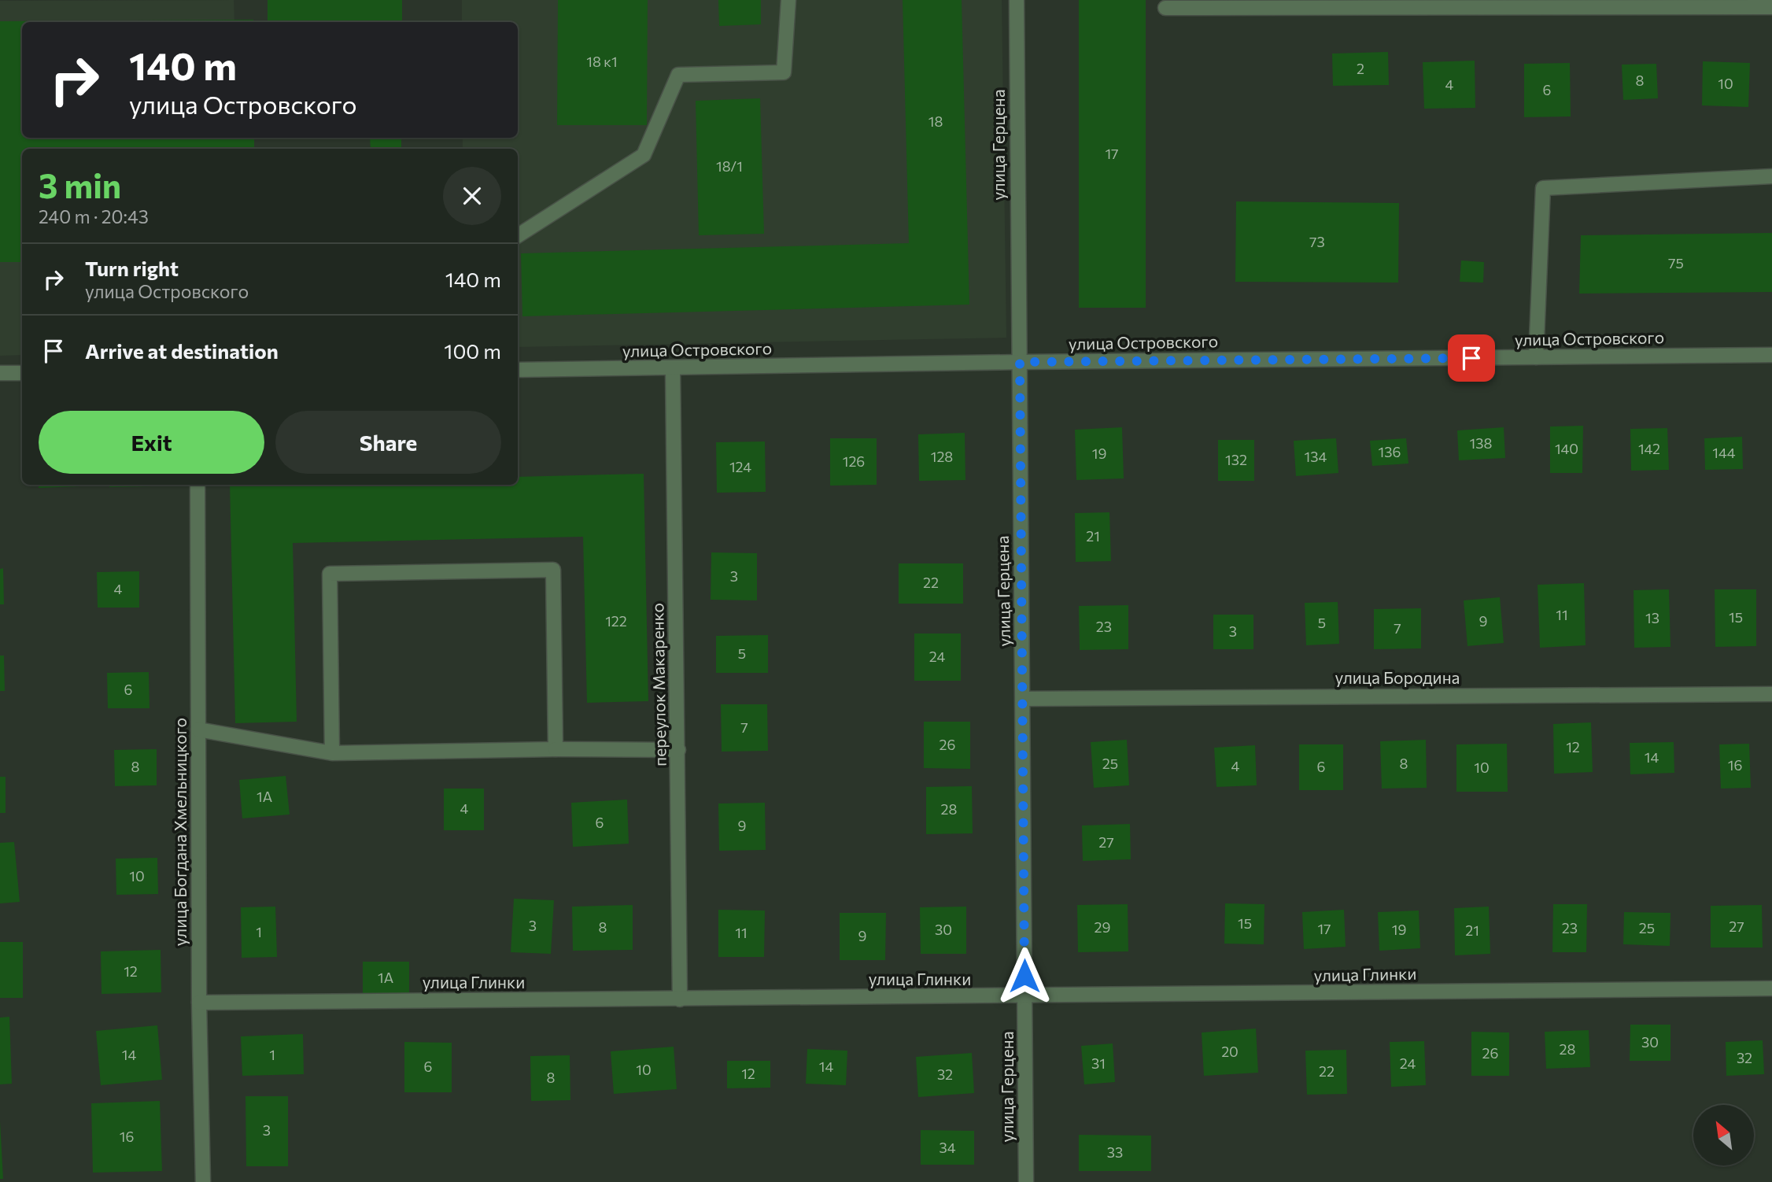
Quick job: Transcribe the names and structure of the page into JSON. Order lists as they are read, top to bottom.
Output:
{
  "streets": {
    "street": [
      "улица Герцена",
      "улица Островского",
      "улица Бородина",
      "переулок Макаренко",
      "улица Богдана Хмельницкого",
      "улица Глинки"
    ]
  },
  "crossings": [
    ["улица Герцена", "улица Островского"],
    ["улица Герцена", "улица Бородина"],
    ["улица Герцена", "улица Глинки"],
    ["улица Островского", "переулок Макаренко"],
    ["переулок Макаренко", "улица Глинки"],
    ["улица Богдана Хмельницкого", "улица Глинки"]
  ],
  "house_numbers": [
    "18 к1",
    "2",
    "8",
    "10",
    "4",
    "6",
    "18",
    "17",
    "18/1",
    "73",
    "75",
    "138",
    "140",
    "142",
    "136",
    "144",
    "19",
    "128",
    "134",
    "132",
    "126",
    "124",
    "21",
    "3",
    "22",
    "4",
    "11",
    "15",
    "13",
    "122",
    "9",
    "5",
    "23",
    "7",
    "3",
    "5",
    "24",
    "6",
    "7",
    "26",
    "12",
    "14",
    "25",
    "8",
    "16",
    "4",
    "8",
    "6",
    "10",
    "1А",
    "4",
    "28",
    "6",
    "9",
    "27",
    "10",
    "15",
    "3",
    "27",
    "8",
    "29",
    "23",
    "25",
    "17",
    "30",
    "19",
    "21",
    "1",
    "11",
    "9",
    "12",
    "1А",
    "30",
    "28",
    "20",
    "26",
    "14",
    "1",
    "32",
    "31",
    "24",
    "6",
    "14",
    "10",
    "22",
    "12",
    "32",
    "8",
    "3",
    "16",
    "34",
    "33"
  ],
  "north": "top left",
  "page": {
    "turn": ["140 m", "улица Островского"],
    "heading": ["3 min", "240 m · 20:43"],
    "list": [
      {
        "name": "Turn right",
        "note": "улица Островского",
        "value": "140 m"
      },
      {
        "name": "Arrive at destination",
        "value": "100 m"
      }
    ],
    "buttons": ["Exit", "Share"]
  }
}
